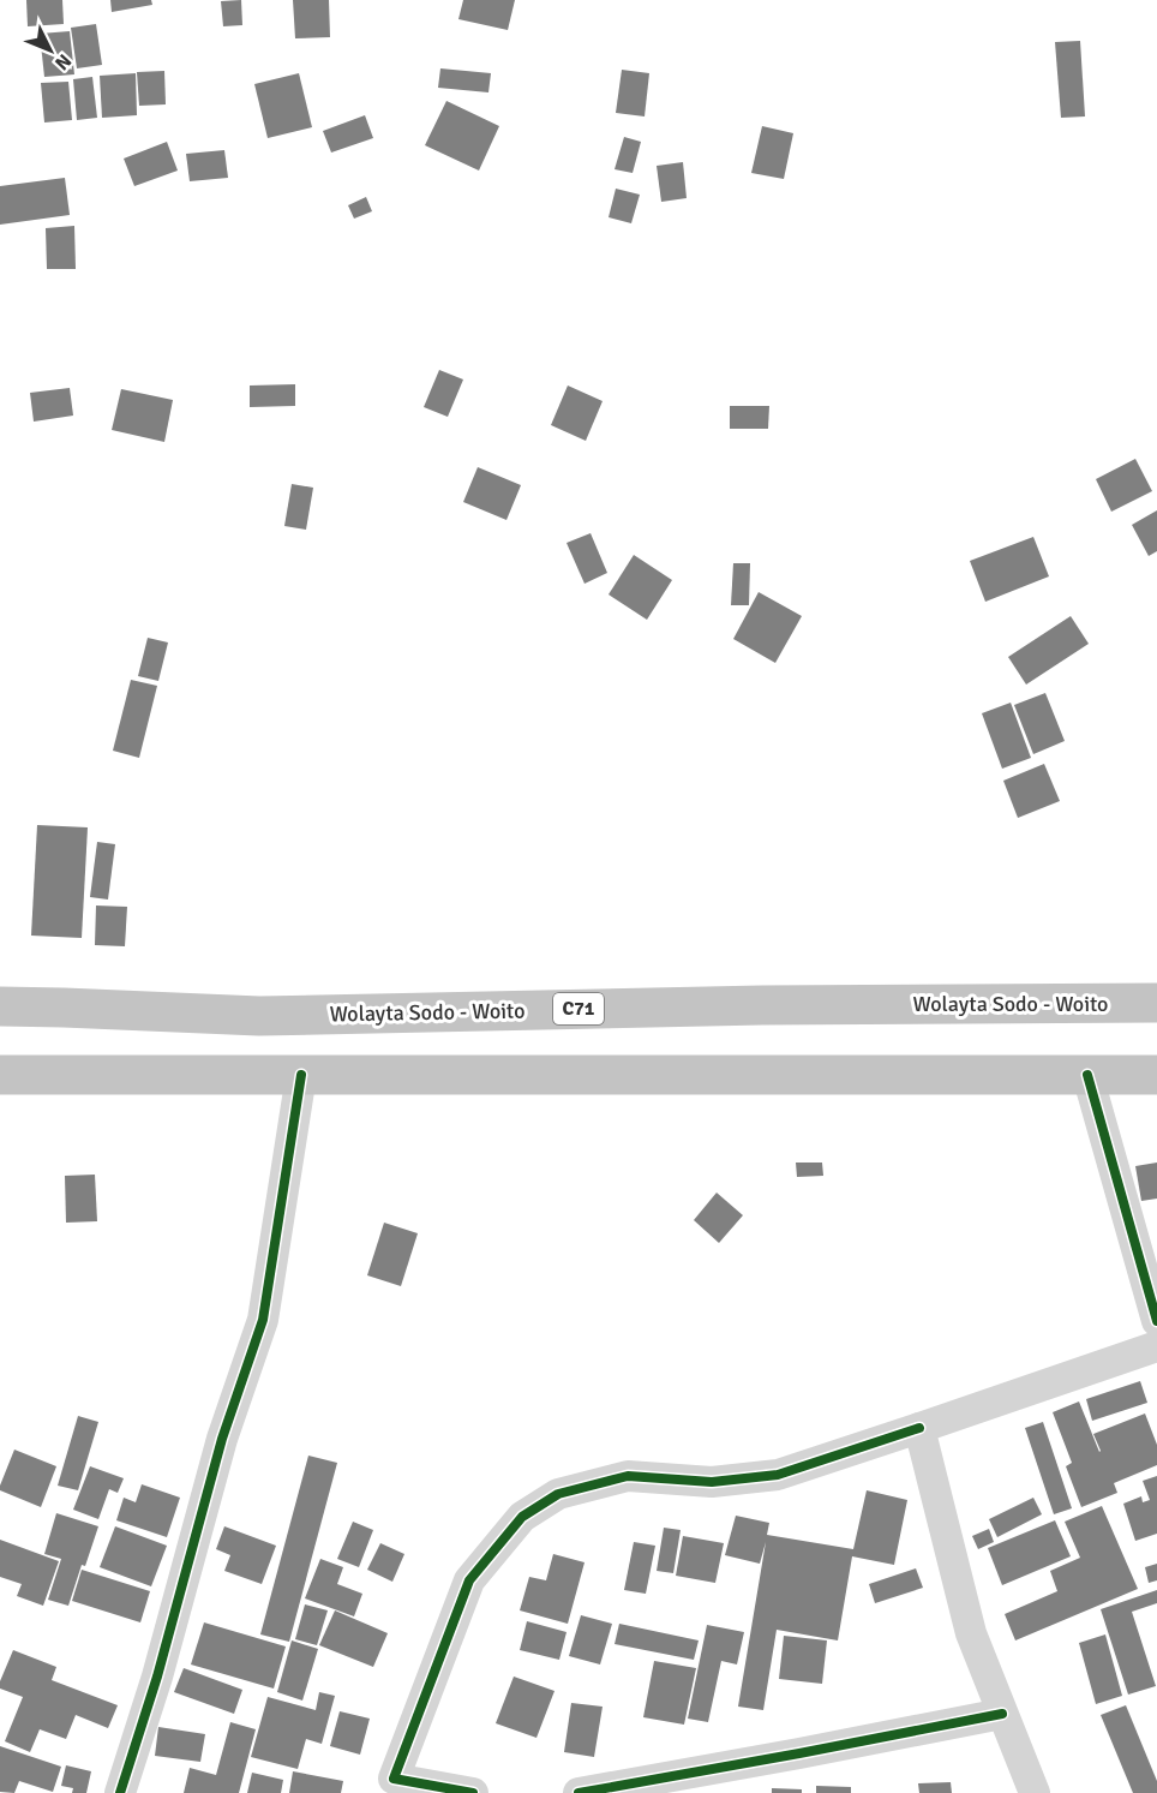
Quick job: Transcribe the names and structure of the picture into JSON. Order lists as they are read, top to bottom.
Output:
{
  "streets": {
    "highway": ["Wolayta Sodo - Woito", "C71"]
  },
  "north": "bottom right"
}
